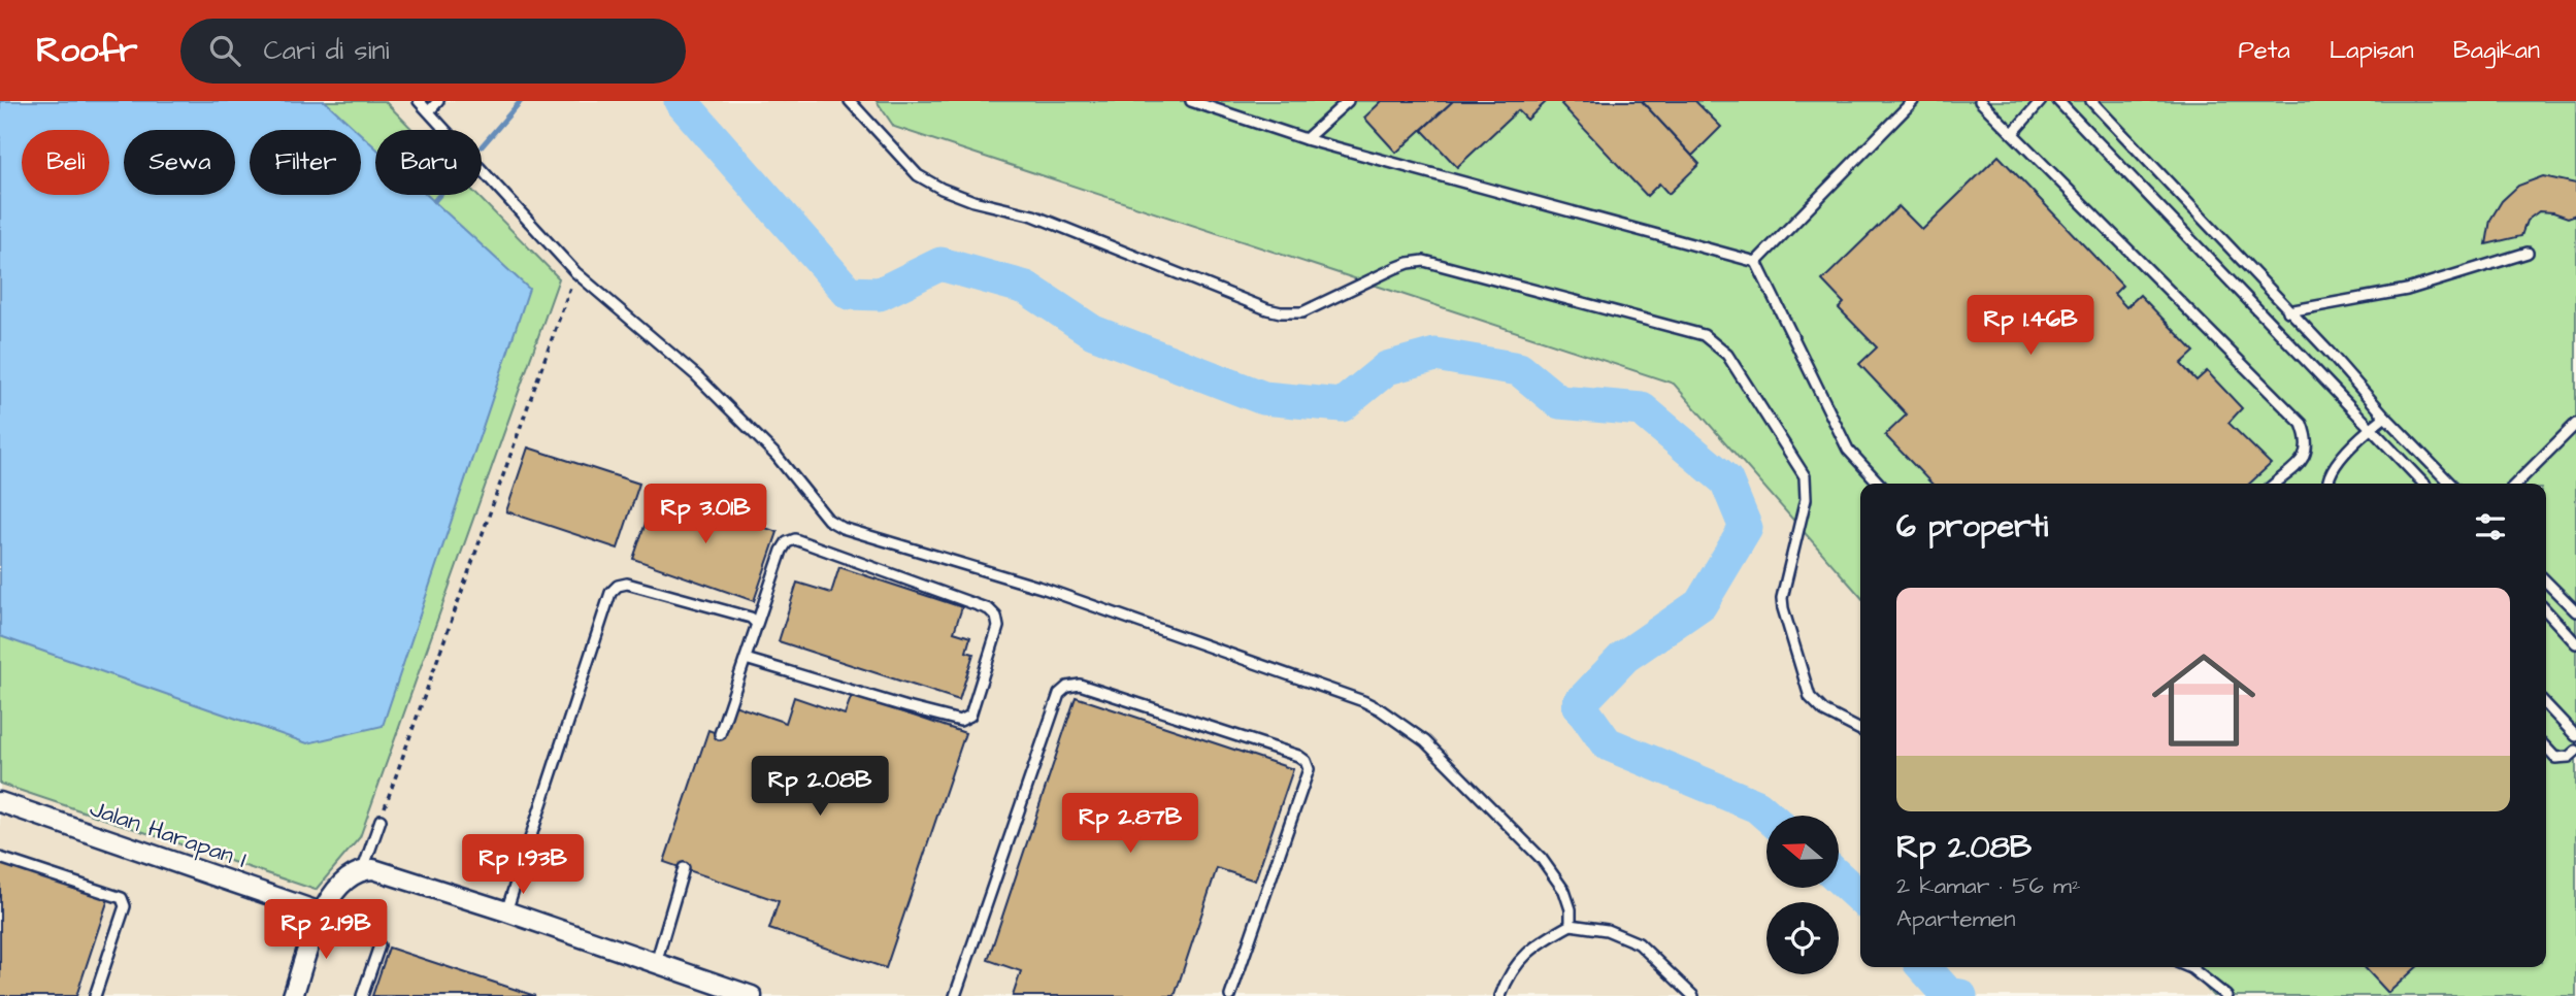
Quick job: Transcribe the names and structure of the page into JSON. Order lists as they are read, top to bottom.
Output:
{
  "streets": {
    "street": ["Jalan Harapan I"]
  },
  "north": "left",
  "page": {
    "header": "Roofr",
    "search": "Cari di sini",
    "nav": ["Peta", "Lapisan", "Bagikan"],
    "chip": [
      "Beli",
      "Sewa",
      "Filter",
      "Baru"
    ],
    "price": [
      "Rp 1.46B",
      "Rp 3.01B",
      "Rp 2.08B",
      "Rp 2.87B",
      "Rp 1.93B",
      "Rp 2.19B"
    ],
    "heading": "6 properti",
    "list": [
      {
        "name": "Rp 2.08B",
        "note": "2 kamar · 56 m² · Apartemen"
      }
    ]
  }
}
